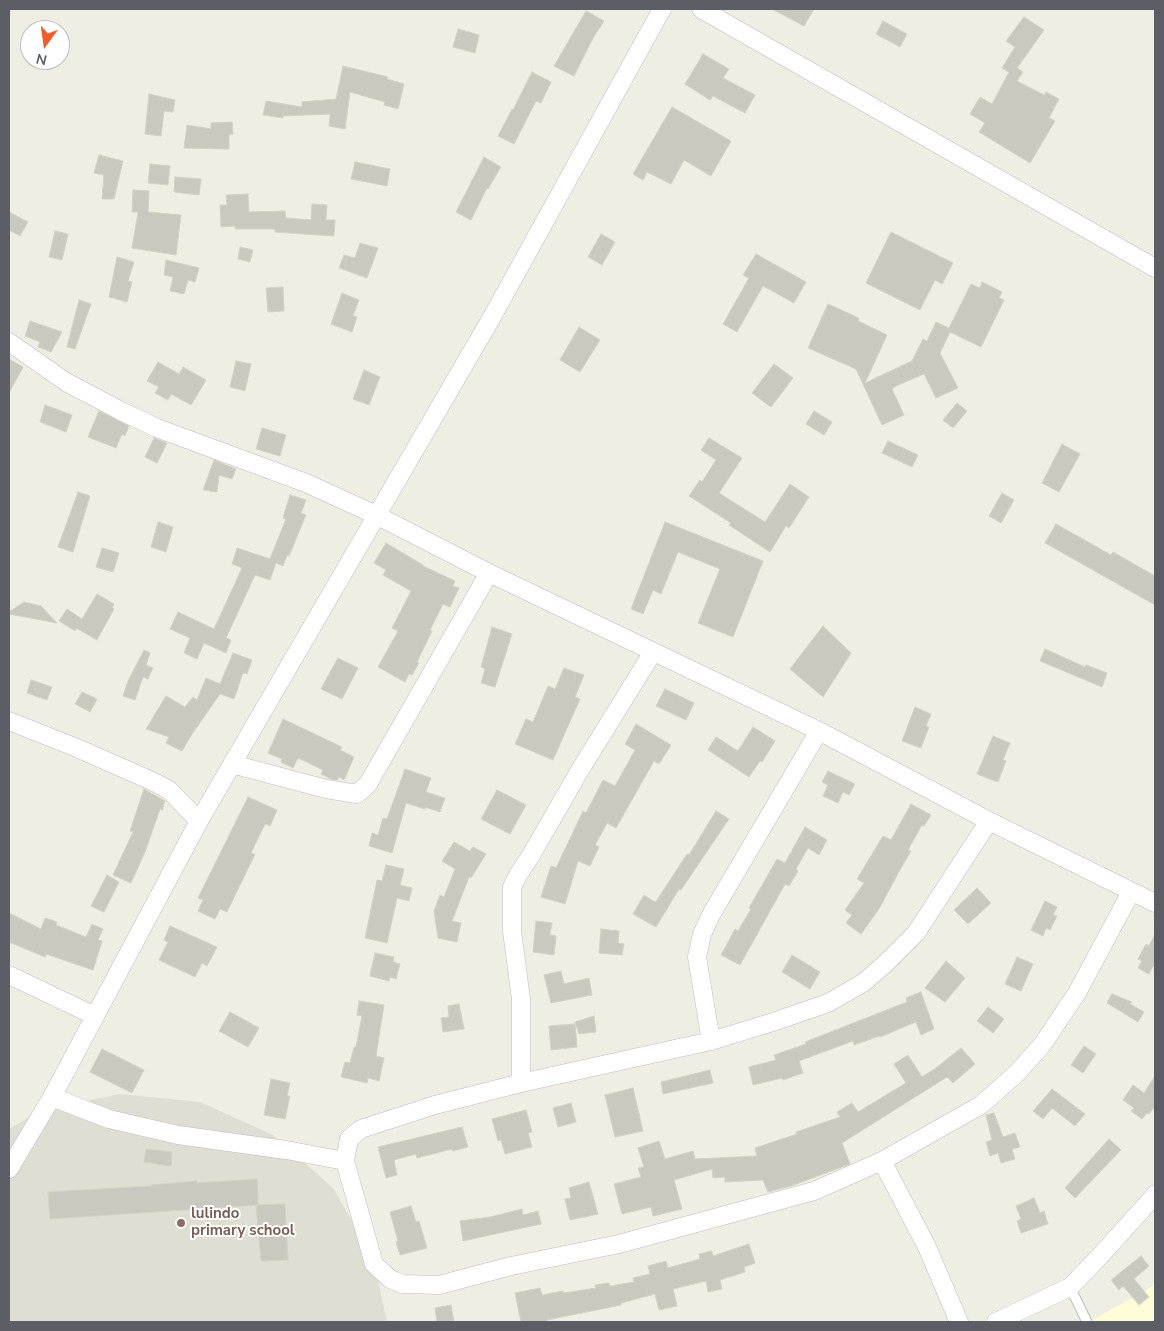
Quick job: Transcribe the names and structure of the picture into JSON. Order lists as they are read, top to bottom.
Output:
{
  "places": ["lulindo primary school"],
  "north": "bottom"
}
